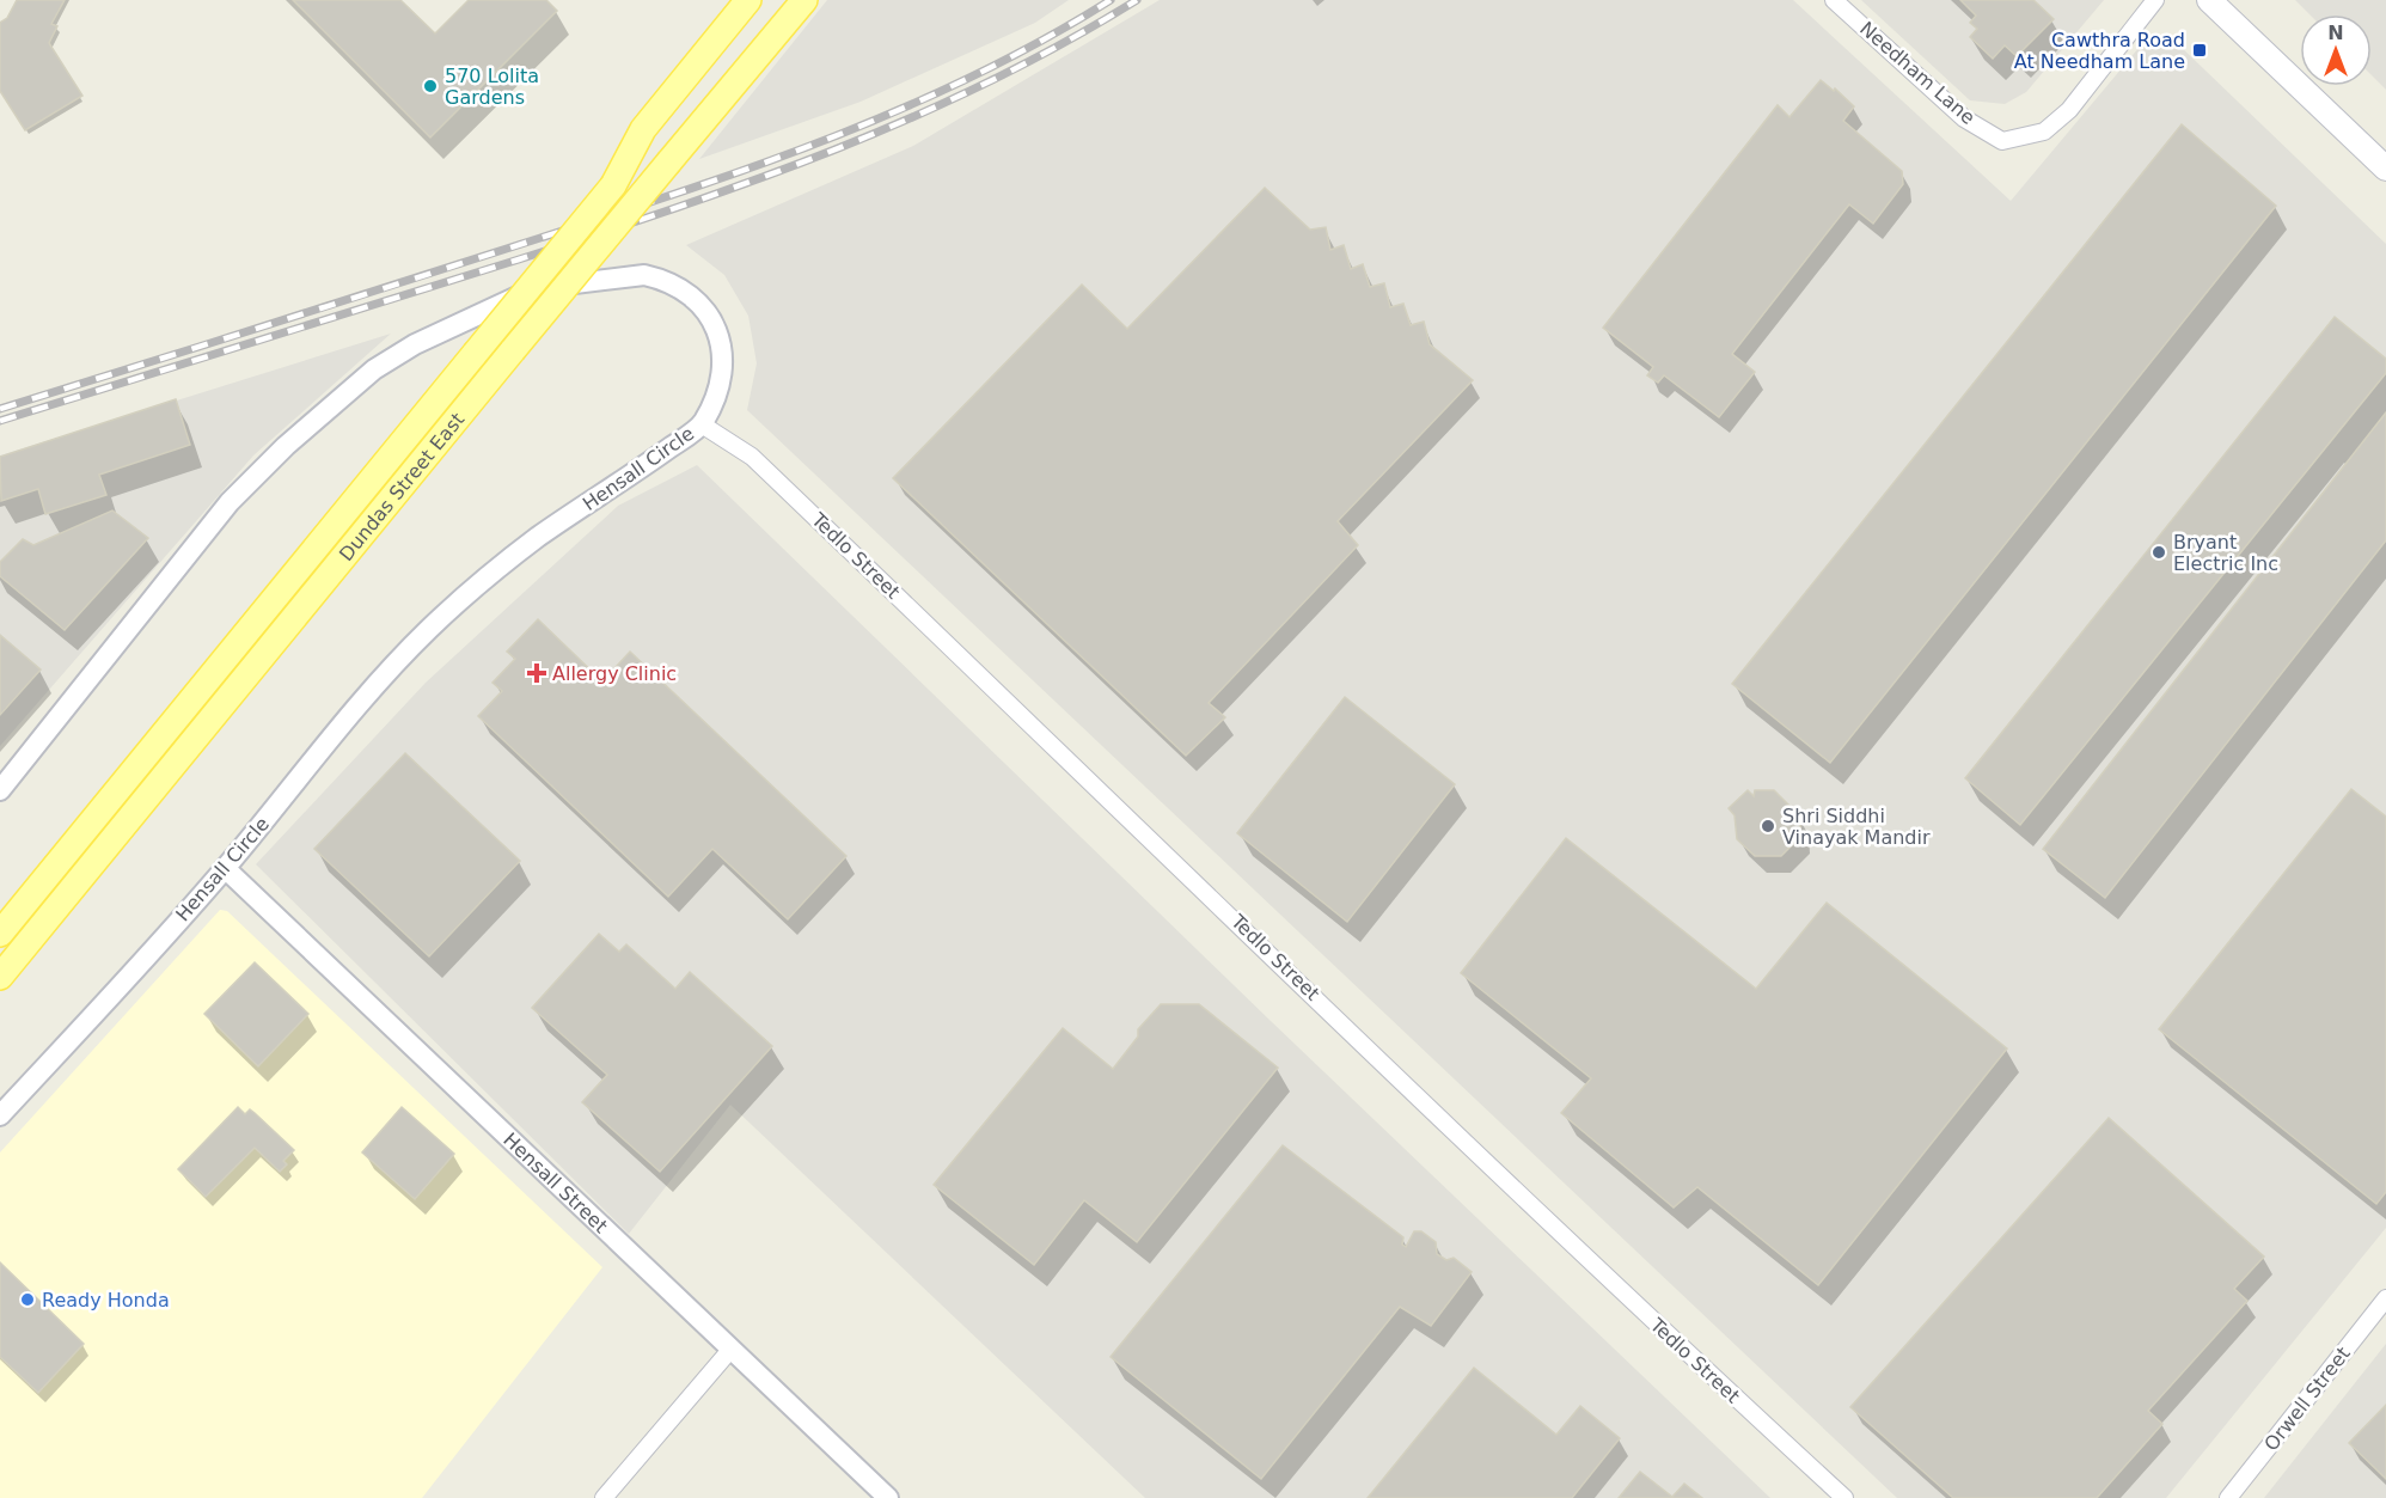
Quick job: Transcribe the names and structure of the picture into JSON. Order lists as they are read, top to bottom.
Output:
{
  "streets": {
    "main road": ["Dundas Street East"],
    "street": [
      "Needham Lane",
      "Hensall Circle",
      "Tedlo Street",
      "Hensall Street",
      "Orwell Street"
    ]
  },
  "crossings": [
    ["Hensall Circle", "Tedlo Street"],
    ["Hensall Circle", "Hensall Street"]
  ],
  "places": {
    "transit": ["Cawthra Road At Needham Lane"],
    "other": [
      "570 Lolita Gardens",
      "Bryant Electric Inc",
      "Shri Siddhi Vinayak Mandir",
      "Ready Honda"
    ],
    "health": ["Allergy Clinic"]
  },
  "north": "top"
}
